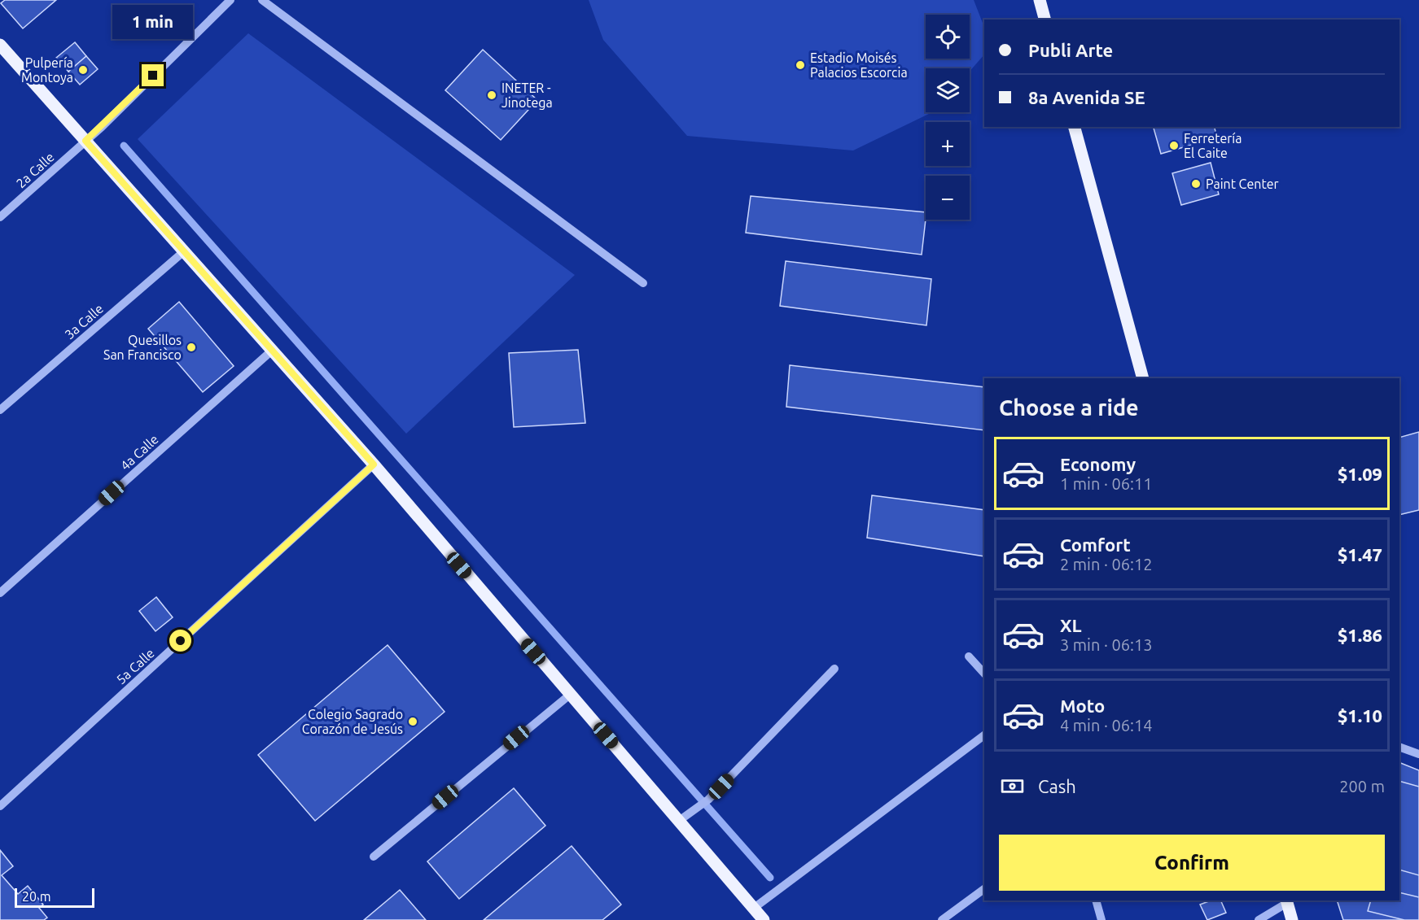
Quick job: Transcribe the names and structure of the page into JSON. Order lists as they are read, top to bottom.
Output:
{
  "streets": {
    "street": [
      "2a Calle",
      "3a Calle",
      "4a Calle",
      "5a Calle"
    ]
  },
  "places": [
    "Estadio Moisés Palacios Escorcia",
    "Pulpería Montoya",
    "INETER - Jinotega",
    "Ferretería El Caite",
    "Paint Center",
    "Quesillos San Francisco",
    "Colegio Sagrado Corazón de Jesús"
  ],
  "scale_bar": "20 m",
  "page": {
    "bubble": "1 min",
    "map_buttons": ["+", "−"],
    "banner": ["Publi Arte", "8a Avenida SE"],
    "heading": "Choose a ride",
    "list": [
      {
        "name": "Economy",
        "note": "1 min · 06:11",
        "value": "$1.09"
      },
      {
        "name": "Comfort",
        "note": "2 min · 06:12",
        "value": "$1.47"
      },
      {
        "name": "XL",
        "note": "3 min · 06:13",
        "value": "$1.86"
      },
      {
        "name": "Moto",
        "note": "4 min · 06:14",
        "value": "$1.10"
      }
    ],
    "pay": ["Cash", "200 m"],
    "buttons": "Confirm",
    "scale": "20 m"
  }
}
